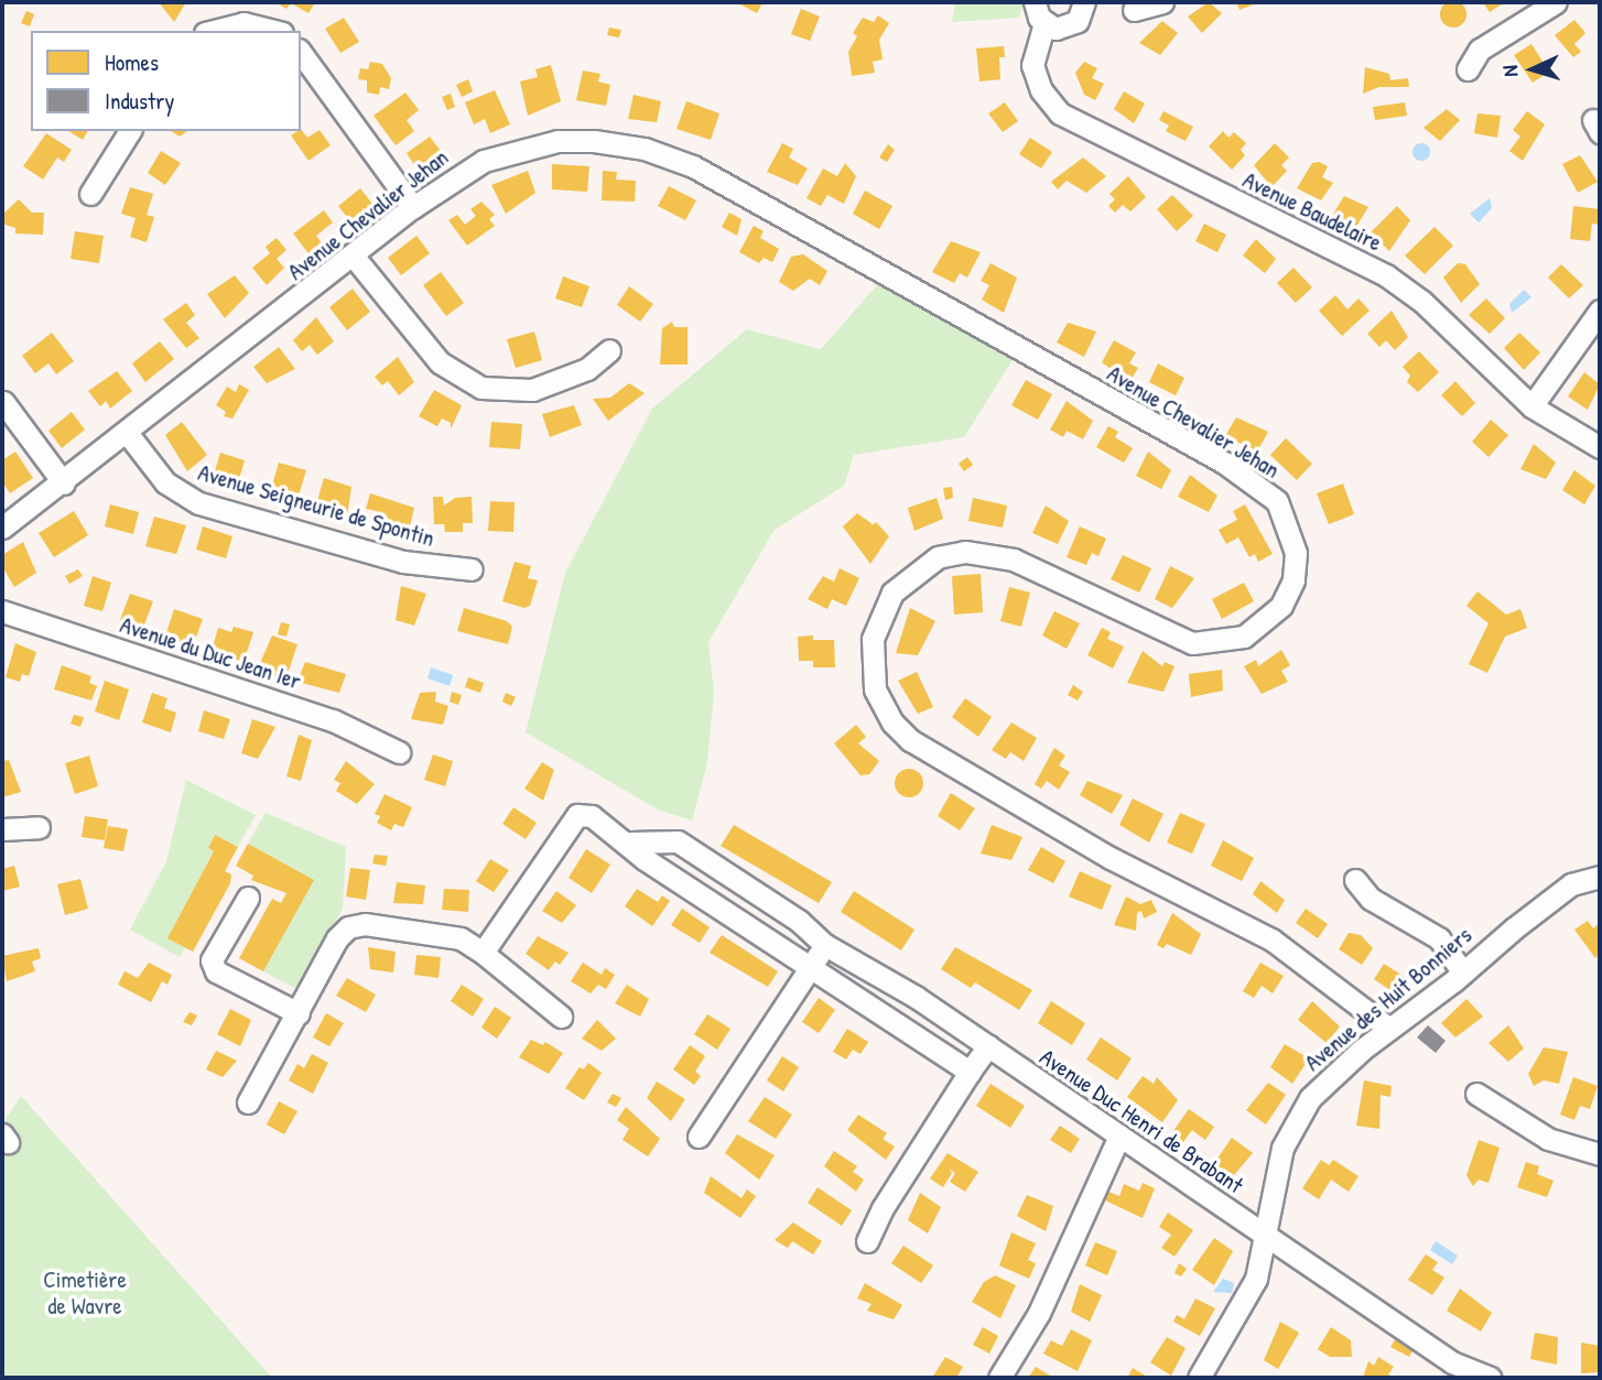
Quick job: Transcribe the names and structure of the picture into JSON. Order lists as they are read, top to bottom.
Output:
{
  "streets": {
    "street": [
      "Avenue Baudelaire",
      "Avenue Chevalier Jehan",
      "Avenue Seigneurie de Spontin",
      "Avenue du Duc Jean Ier",
      "Avenue des Huit Bonniers",
      "Avenue Duc Henri de Brabant"
    ]
  },
  "crossings": [
    ["Avenue Chevalier Jehan", "Avenue Seigneurie de Spontin"],
    ["Avenue Chevalier Jehan", "Avenue des Huit Bonniers"],
    ["Avenue des Huit Bonniers", "Avenue Duc Henri de Brabant"]
  ],
  "parks": ["Cimetière de Wavre"],
  "legend": ["Homes", "Industry"],
  "north": "left"
}
